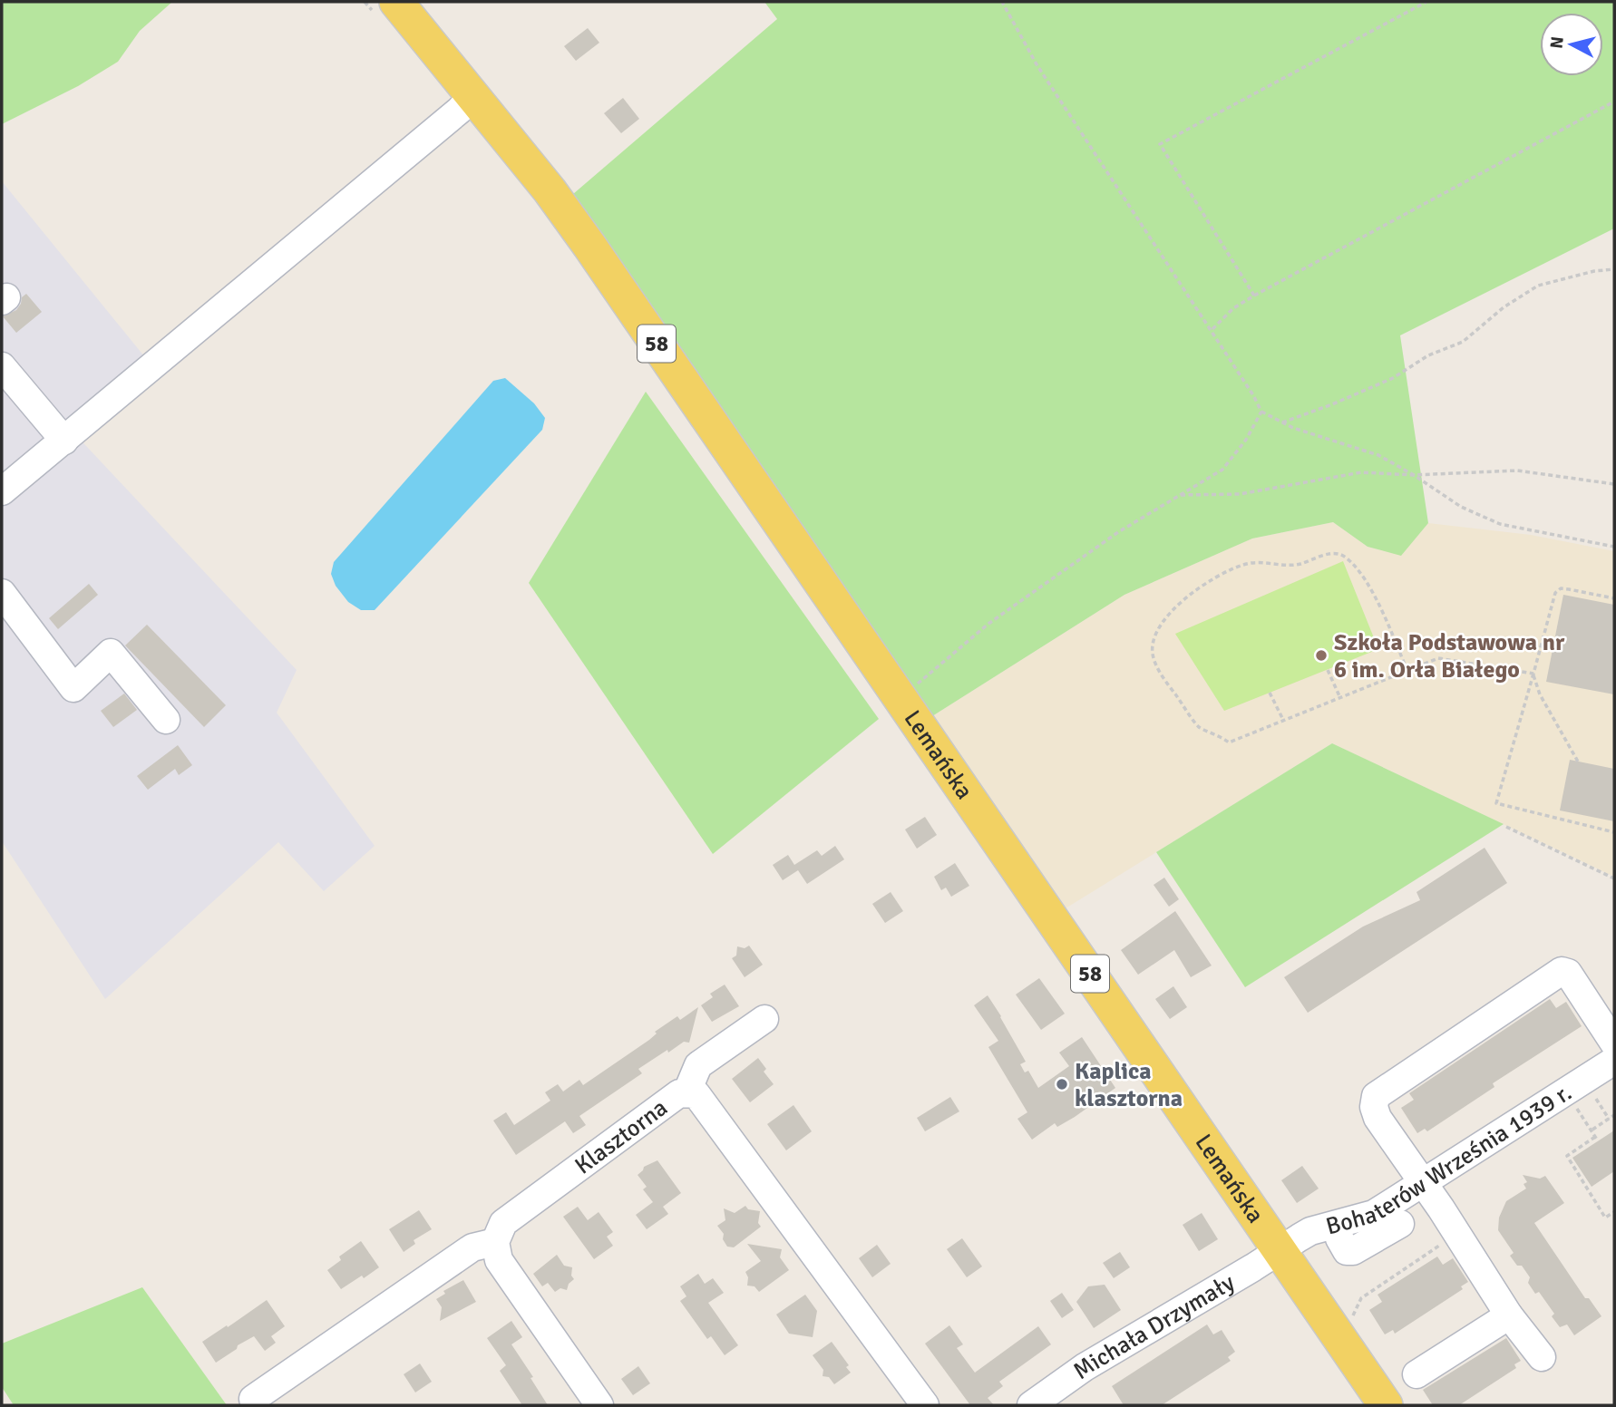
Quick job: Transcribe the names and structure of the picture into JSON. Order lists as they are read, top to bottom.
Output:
{
  "streets": {
    "main road": ["58", "Lemańska"],
    "street": ["Klasztorna", "Bohaterów Września 1939 r.", "Michała Drzymały"]
  },
  "crossings": [
    ["58", "Lemańska"],
    ["Lemańska", "Bohaterów Września 1939 r."],
    ["Lemańska", "Michała Drzymały"],
    ["Bohaterów Września 1939 r.", "Michała Drzymały"]
  ],
  "places": ["Szkoła Podstawowa nr 6 im. Orła Białego", "Kaplica klasztorna"],
  "north": "left"
}
